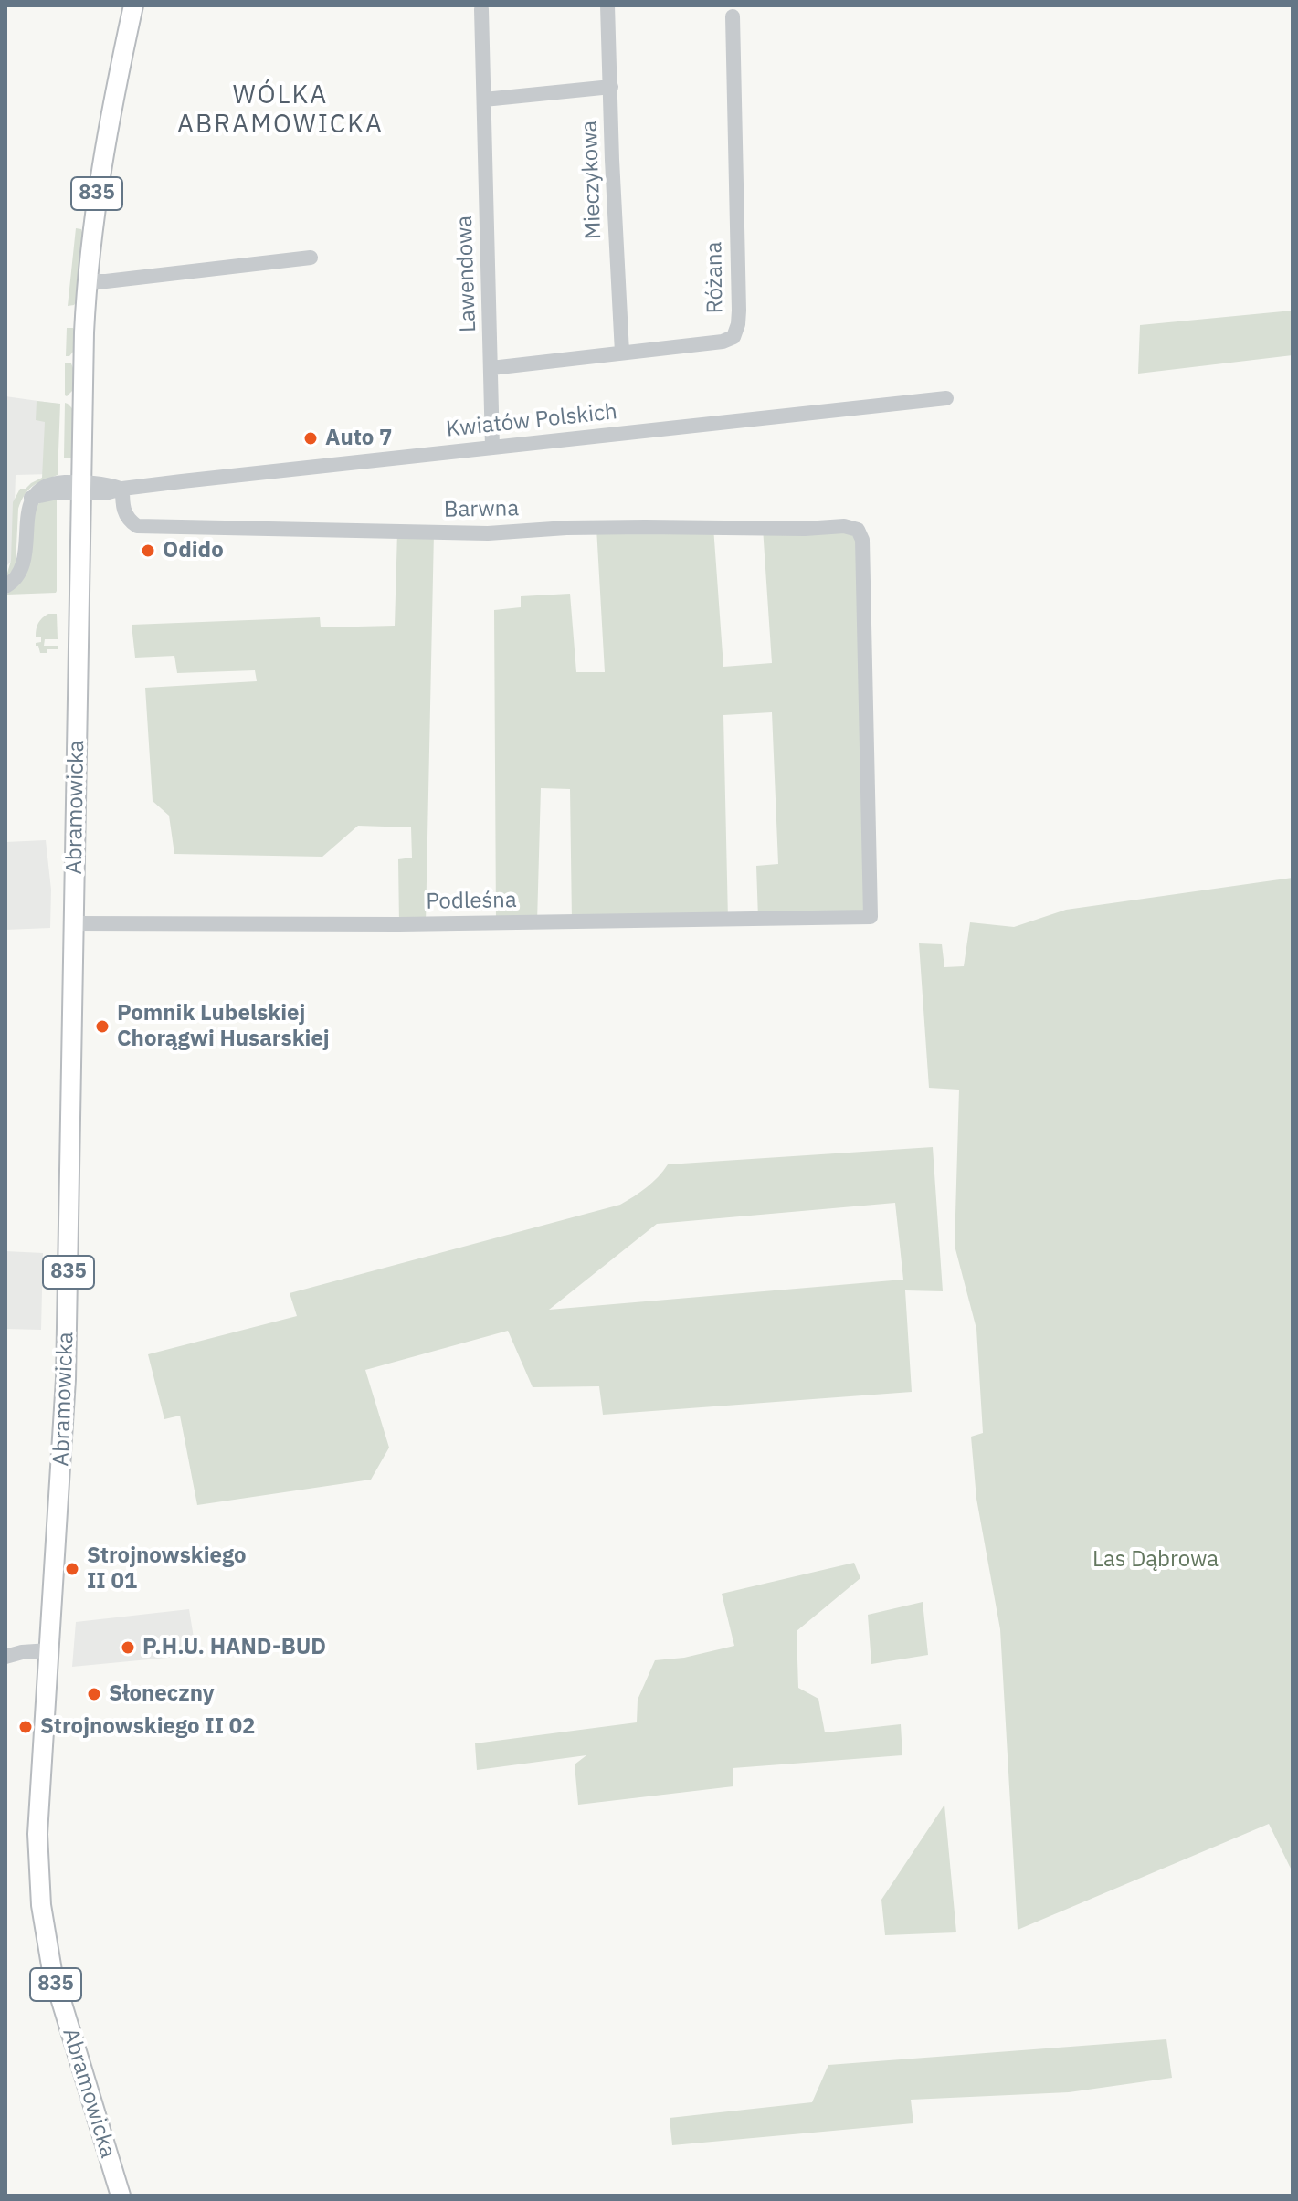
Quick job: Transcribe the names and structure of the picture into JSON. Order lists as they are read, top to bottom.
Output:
{
  "streets": {
    "main road": ["835", "Abramowicka"],
    "street": [
      "Mieczykowa",
      "Lawendowa",
      "Różana",
      "Kwiatów Polskich",
      "Barwna",
      "Podleśna"
    ]
  },
  "crossings": [
    ["Mieczykowa", "Różana"],
    ["835", "Kwiatów Polskich"],
    ["835", "Abramowicka"],
    ["Lawendowa", "Różana"],
    ["Lawendowa", "Kwiatów Polskich"],
    ["Kwiatów Polskich", "Barwna"],
    ["Kwiatów Polskich", "Abramowicka"],
    ["Barwna", "Podleśna"],
    ["Abramowicka", "Podleśna"]
  ],
  "districts": ["WÓLKA ABRAMOWICKA"],
  "parks": ["Las Dąbrowa"],
  "places": [
    "Auto 7",
    "Odido",
    "Pomnik Lubelskiej Chorągwi Husarskiej",
    "Strojnowskiego II 01",
    "P.H.U. HAND-BUD",
    "Słoneczny",
    "Strojnowskiego II 02"
  ]
}
